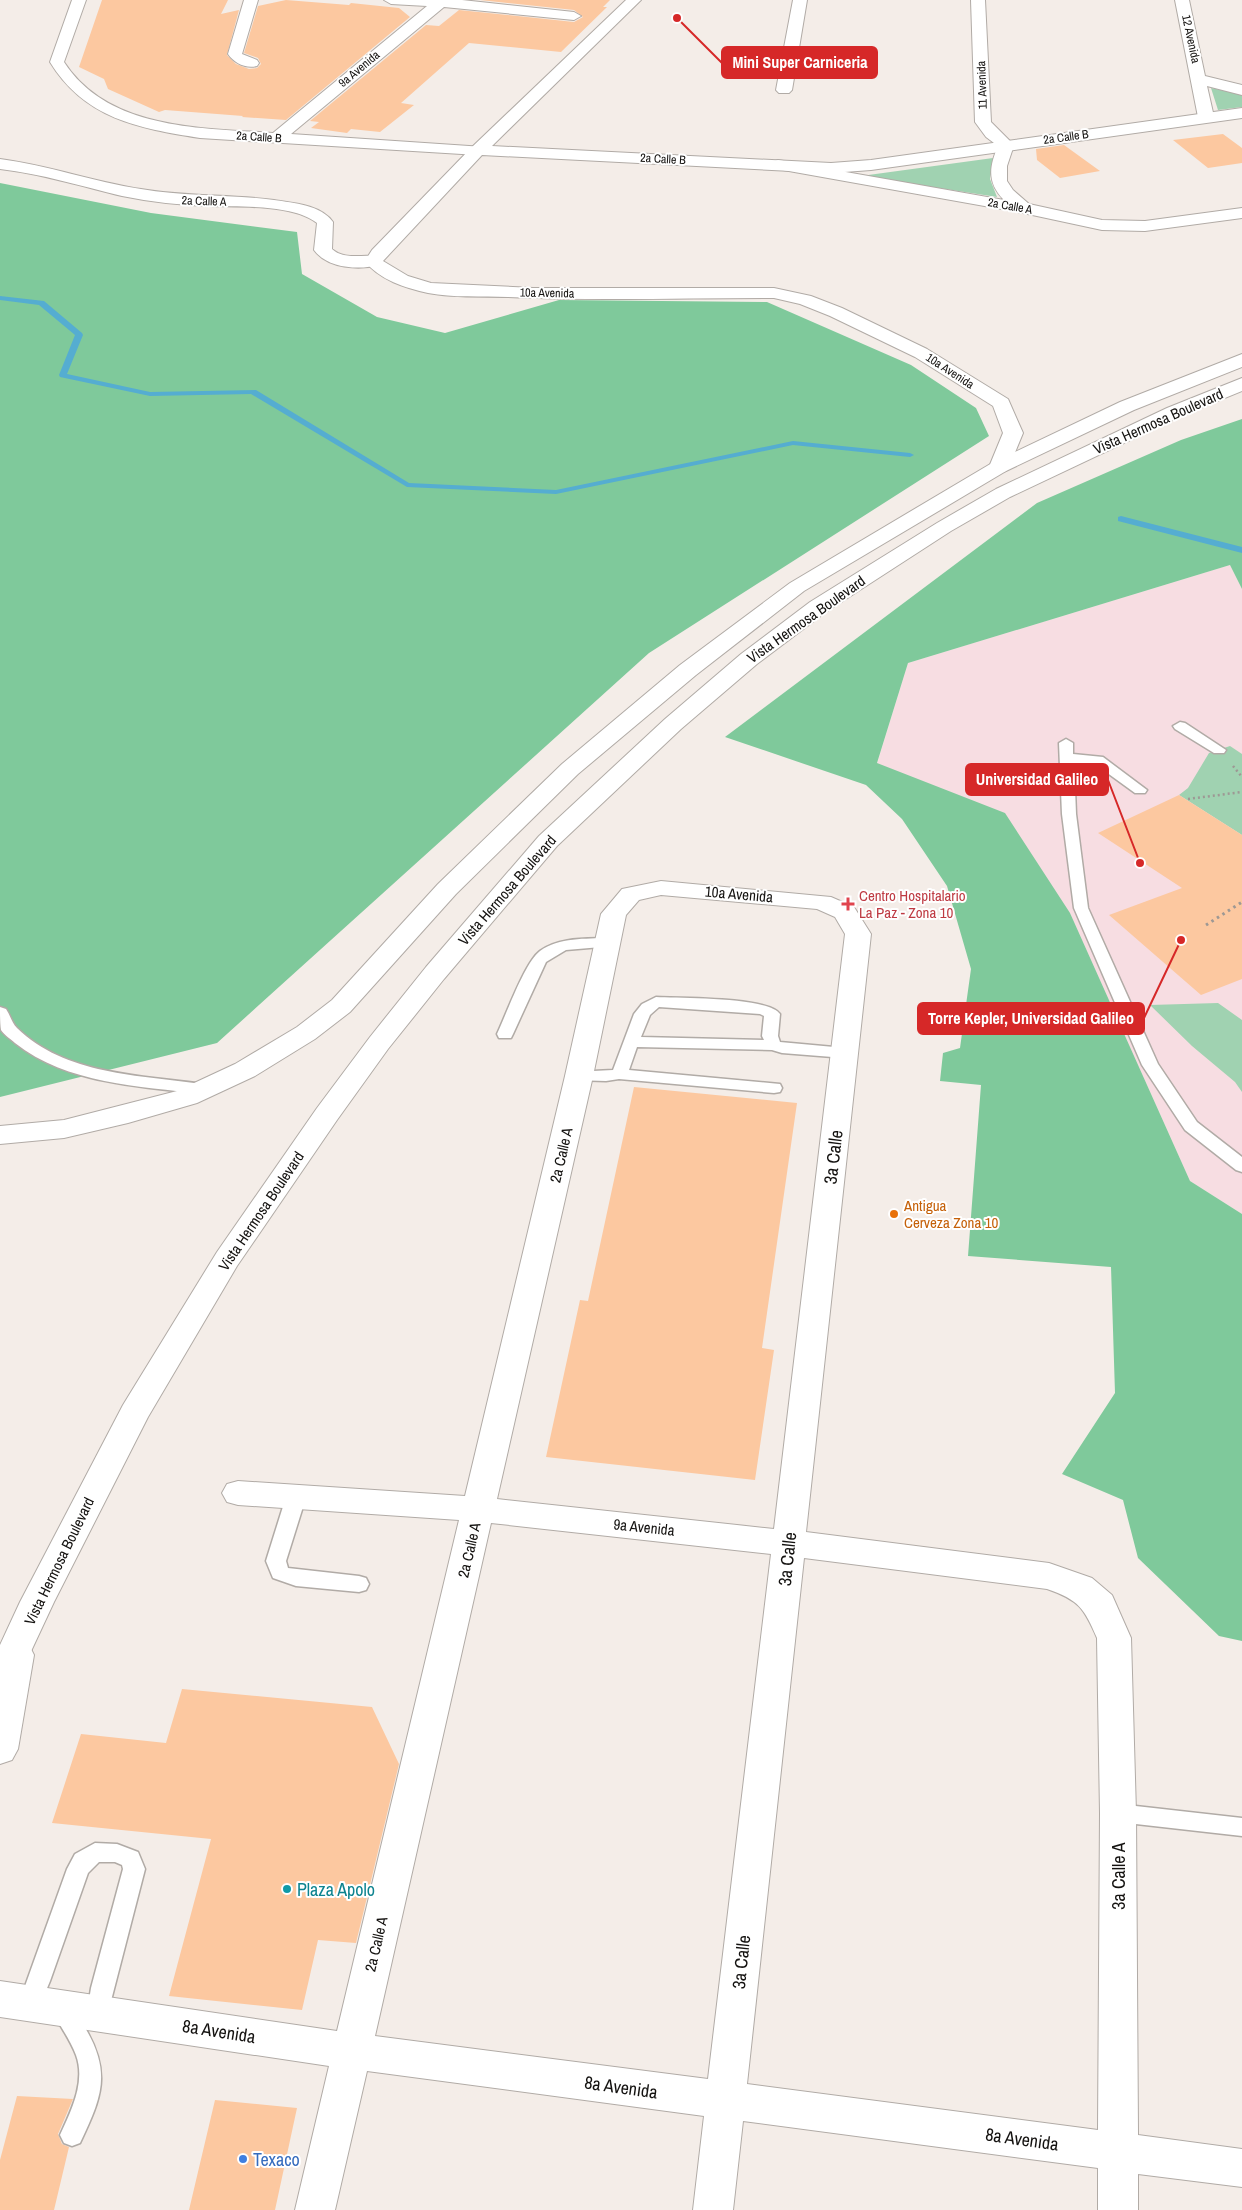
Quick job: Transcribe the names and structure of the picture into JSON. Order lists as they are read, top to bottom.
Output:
{
  "streets": {
    "street": [
      "12 Avenida",
      "9a Avenida",
      "11 Avenida",
      "2a Calle B",
      "2a Calle A",
      "10a Avenida",
      "Vista Hermosa Boulevard",
      "3a Calle",
      "3a Calle A",
      "8a Avenida"
    ]
  },
  "crossings": [
    ["12 Avenida", "2a Calle B"],
    ["9a Avenida", "2a Calle B"],
    ["9a Avenida", "2a Calle A"],
    ["9a Avenida", "3a Calle"],
    ["9a Avenida", "3a Calle A"],
    ["11 Avenida", "2a Calle B"],
    ["2a Calle B", "2a Calle A"],
    ["2a Calle A", "10a Avenida"],
    ["2a Calle A", "8a Avenida"],
    ["10a Avenida", "Vista Hermosa Boulevard"],
    ["10a Avenida", "3a Calle"],
    ["3a Calle", "8a Avenida"],
    ["3a Calle A", "8a Avenida"]
  ],
  "places": {
    "other": [
      "Mini Super Carniceria",
      "Universidad Galileo",
      "Torre Kepler, Universidad Galileo",
      "Antigua Cerveza Zona 10",
      "Plaza Apolo",
      "Texaco"
    ],
    "health": ["Centro Hospitalario La Paz - Zona 10"]
  }
}
